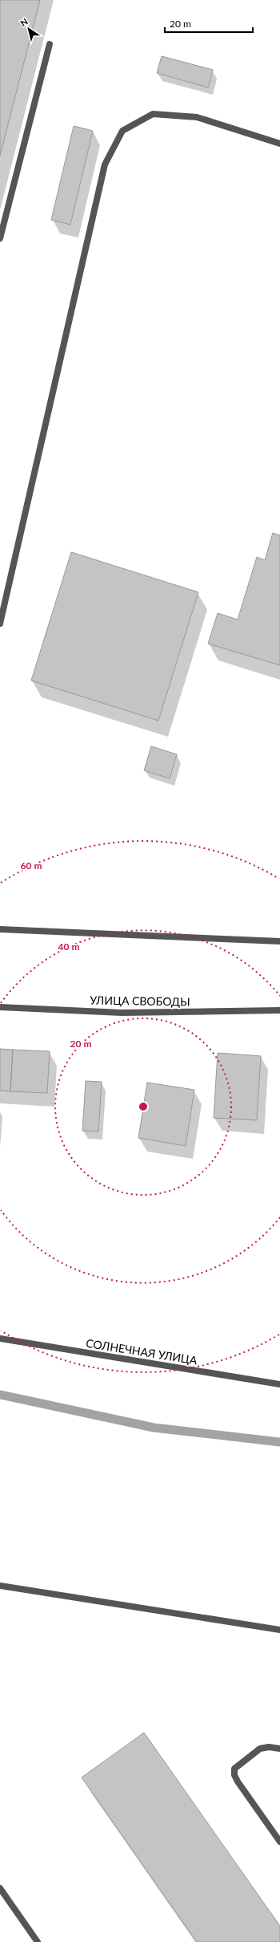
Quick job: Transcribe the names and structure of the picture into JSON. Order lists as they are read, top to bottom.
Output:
{
  "streets": {
    "street": ["УЛИЦА СВОБОДЫ", "СОЛНЕЧНАЯ УЛИЦА"]
  },
  "scale_bar": "20 m",
  "north": "top left",
  "rings": ["60 m", "40 m", "20 m"]
}
